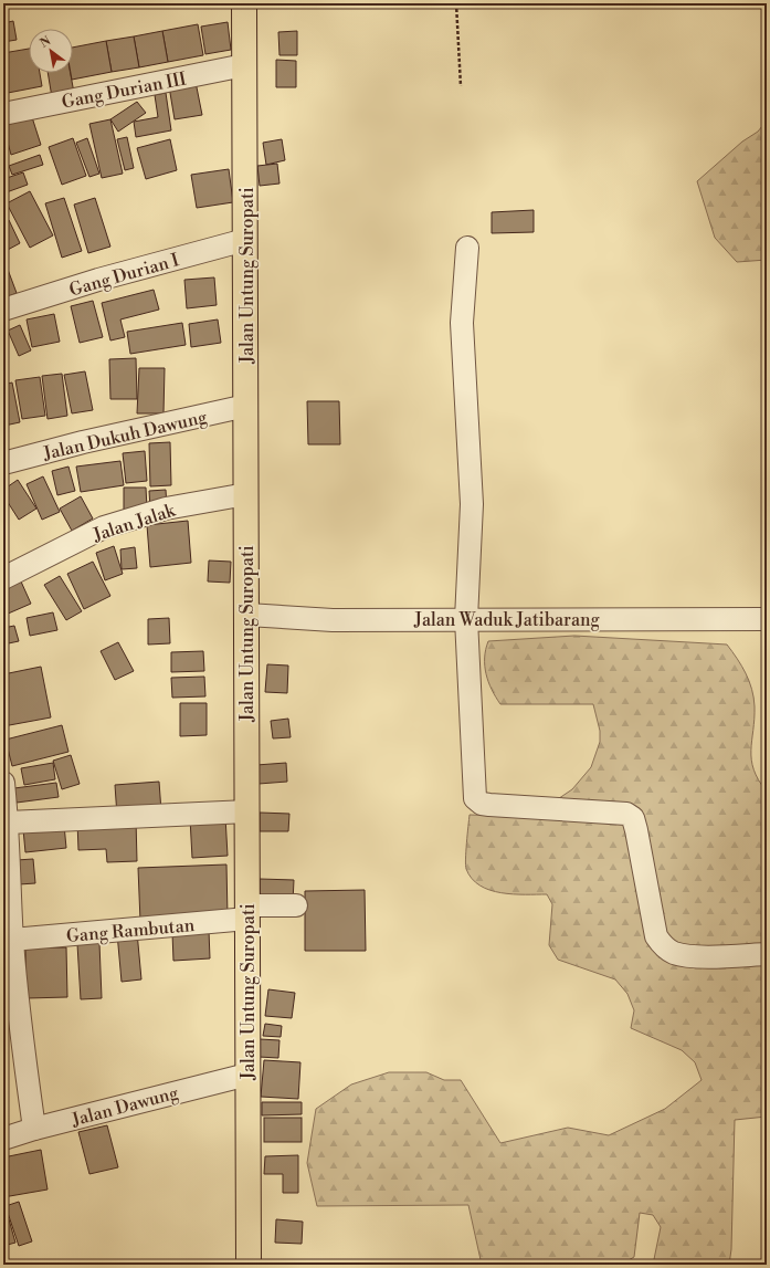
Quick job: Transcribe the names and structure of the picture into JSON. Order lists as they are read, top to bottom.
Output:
{
  "streets": {
    "main road": ["Jalan Untung Suropati"],
    "street": [
      "Gang Durian III",
      "Gang Durian I",
      "Jalan Dukuh Dawung",
      "Jalan Jalak",
      "Jalan Waduk Jatibarang",
      "Gang Rambutan",
      "Jalan Dawung"
    ]
  },
  "crossings": [
    ["Gang Durian III", "Jalan Untung Suropati"],
    ["Gang Durian I", "Jalan Untung Suropati"],
    ["Jalan Untung Suropati", "Jalan Dukuh Dawung"],
    ["Jalan Untung Suropati", "Jalan Jalak"],
    ["Jalan Untung Suropati", "Jalan Waduk Jatibarang"],
    ["Jalan Untung Suropati", "Gang Rambutan"],
    ["Jalan Untung Suropati", "Jalan Dawung"]
  ],
  "north": "top left"
}
